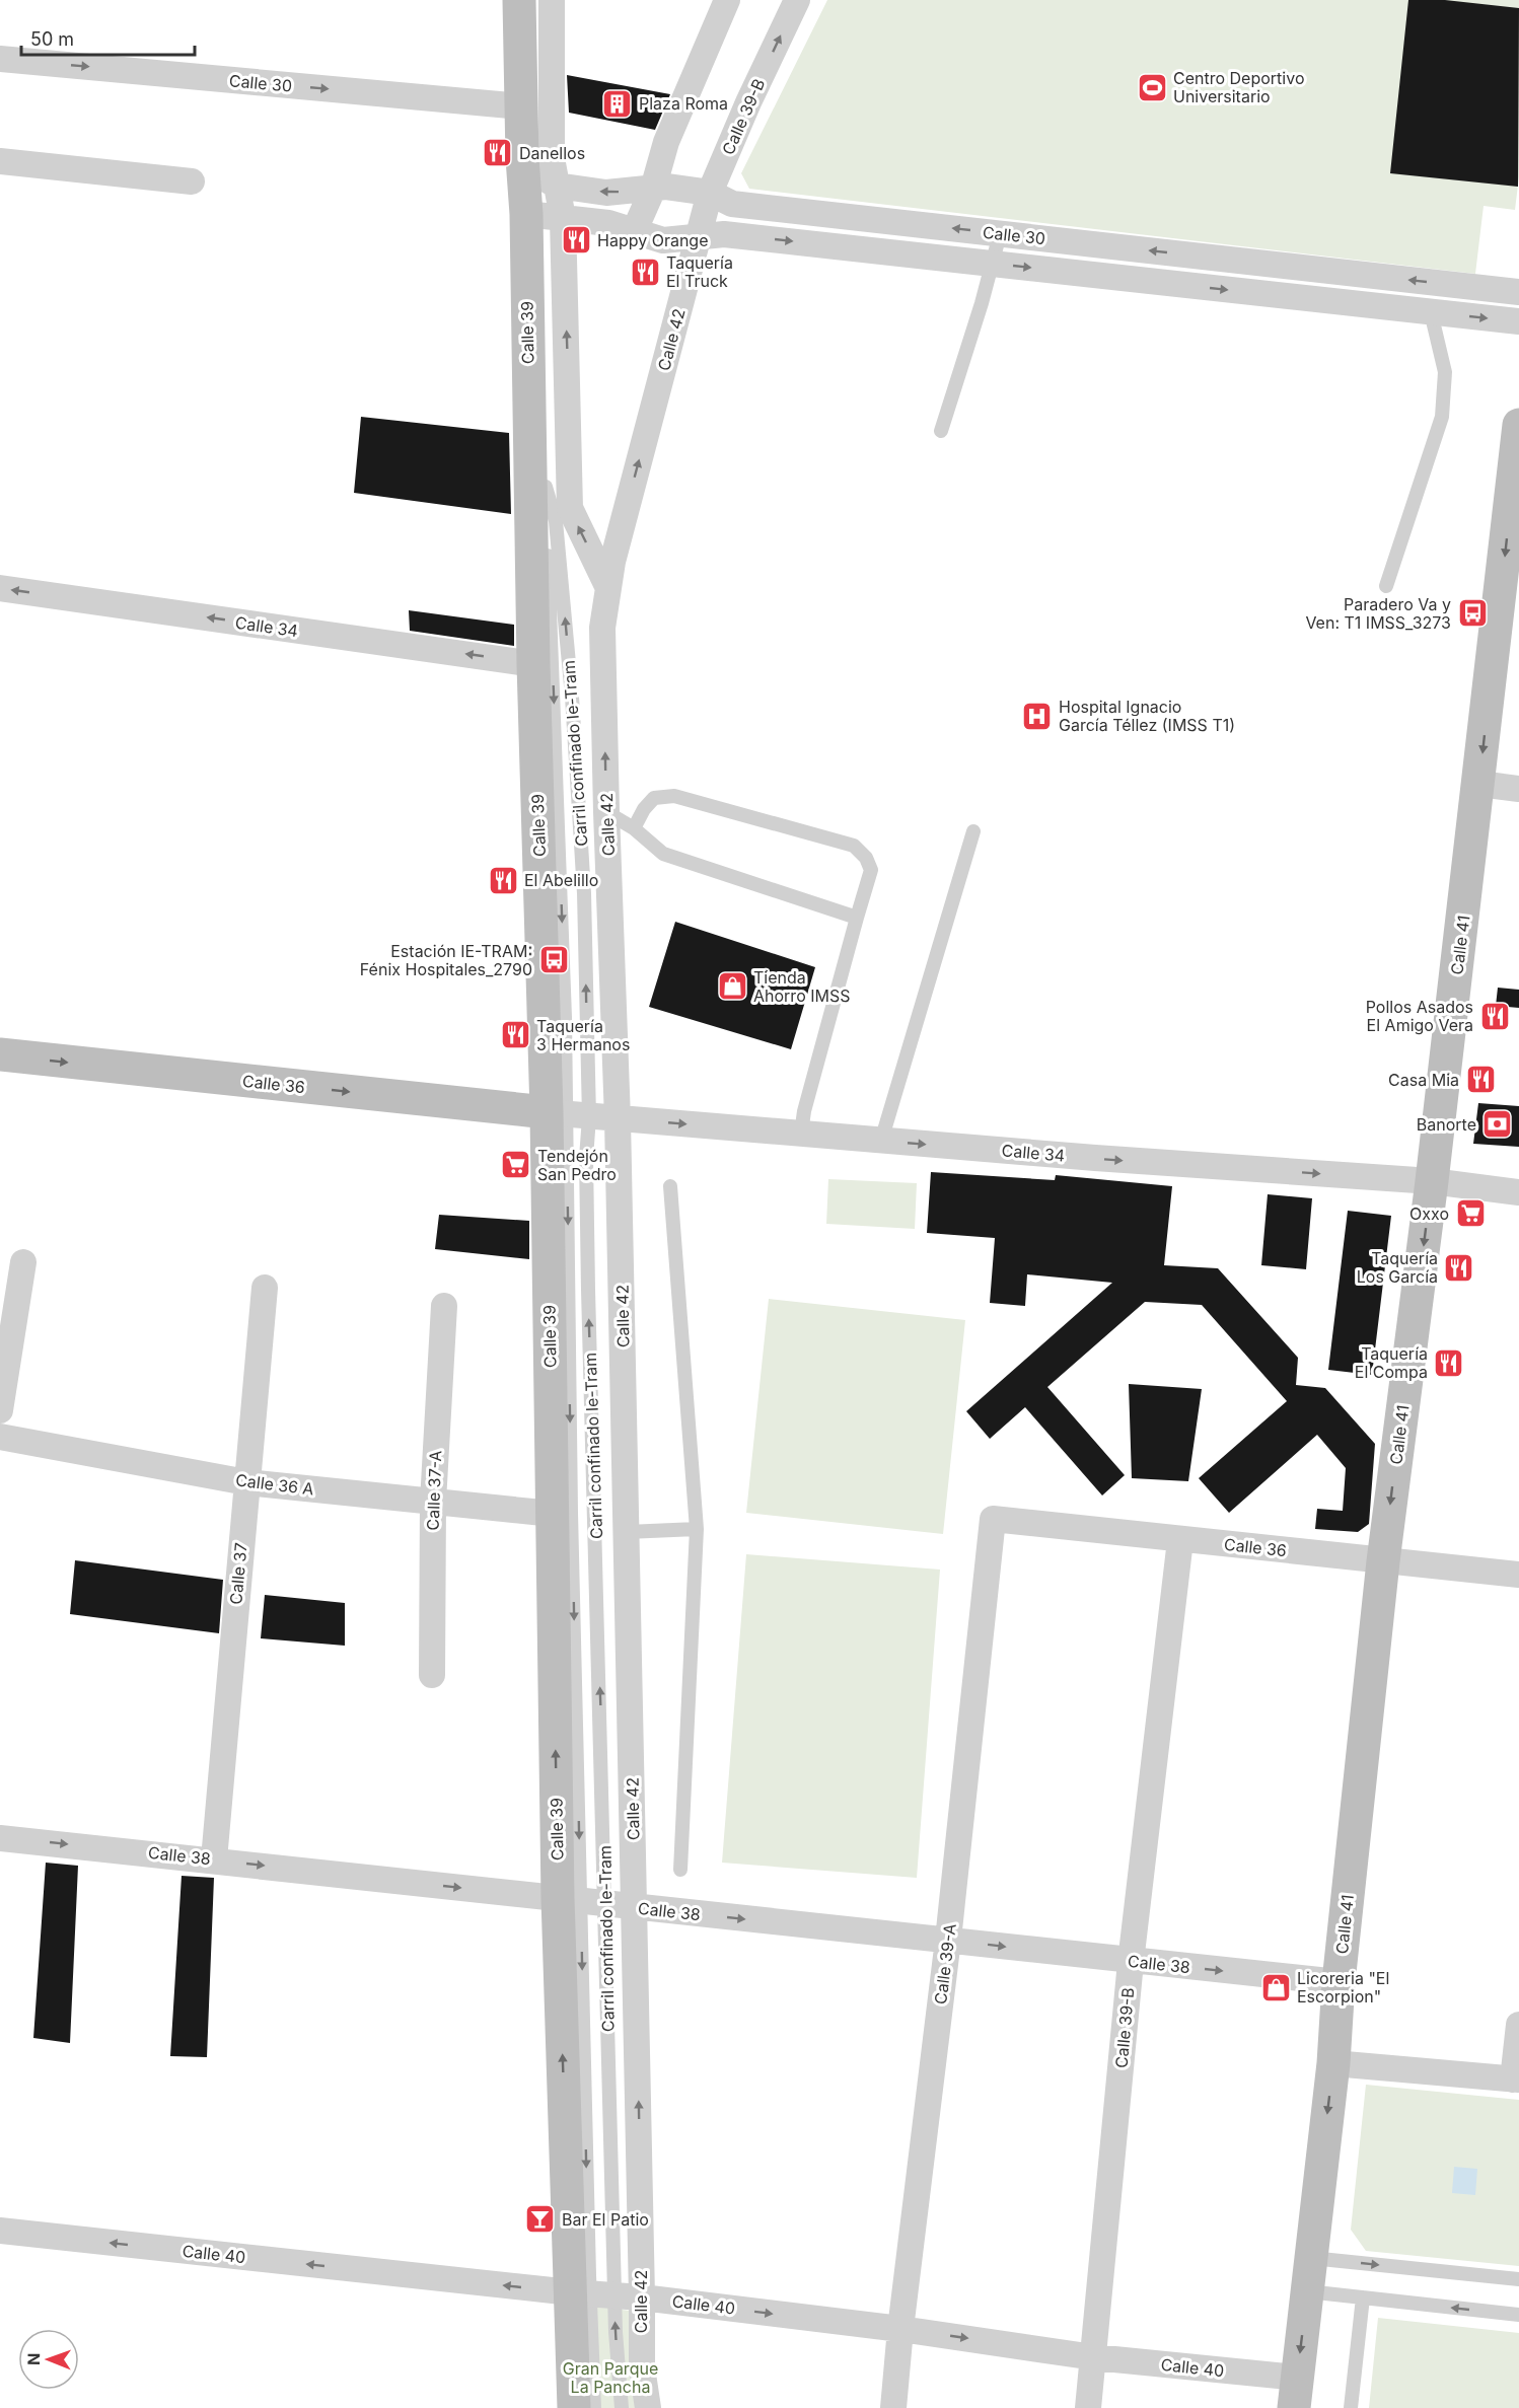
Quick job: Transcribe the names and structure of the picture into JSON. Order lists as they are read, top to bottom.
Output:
{
  "streets": {
    "street": [
      "Calle 30",
      "Calle 39-B",
      "Calle 39",
      "Calle 42",
      "Calle 34",
      "Calle 41",
      "Calle 36",
      "Calle 36 A",
      "Calle 37-A",
      "Calle 37",
      "Calle 38",
      "Calle 39-A",
      "Calle 40"
    ],
    "lane": ["Carril confinado Ie-Tram"]
  },
  "crossings": [
    ["Calle 30", "Calle 39-B"],
    ["Calle 30", "Calle 39"],
    ["Calle 30", "Calle 42"],
    ["Calle 39-B", "Calle 42"],
    ["Calle 39-B", "Calle 36"],
    ["Calle 39-B", "Calle 38"],
    ["Calle 39-B", "Calle 40"],
    ["Calle 39", "Calle 34"],
    ["Calle 39", "Carril confinado Ie-Tram"],
    ["Calle 39", "Calle 36"],
    ["Calle 39", "Calle 36 A"],
    ["Calle 39", "Calle 38"],
    ["Calle 39", "Calle 40"],
    ["Calle 42", "Calle 34"],
    ["Calle 42", "Calle 38"],
    ["Calle 42", "Calle 40"],
    ["Calle 34", "Carril confinado Ie-Tram"],
    ["Calle 34", "Calle 41"],
    ["Calle 34", "Calle 36"],
    ["Carril confinado Ie-Tram", "Calle 36"],
    ["Carril confinado Ie-Tram", "Calle 38"],
    ["Carril confinado Ie-Tram", "Calle 40"],
    ["Calle 41", "Calle 36"],
    ["Calle 41", "Calle 38"],
    ["Calle 41", "Calle 40"],
    ["Calle 36", "Calle 39-A"],
    ["Calle 36 A", "Calle 37-A"],
    ["Calle 36 A", "Calle 37"],
    ["Calle 37", "Calle 38"],
    ["Calle 38", "Calle 39-A"],
    ["Calle 39-A", "Calle 40"]
  ],
  "one_way": ["Calle 41", "Calle 36", "Calle 38"],
  "parks": ["Gran Parque La Pancha"],
  "places": {
    "sports": ["Centro Deportivo Universitario"],
    "building": ["Plaza Roma"],
    "restaurant": [
      "Danellos",
      "Happy Orange",
      "Taquería El Truck",
      "El Abelillo",
      "Pollos Asados El Amigo Vera",
      "Taquería 3 Hermanos",
      "Casa Mia",
      "Taquería Los García",
      "Taquería El Compa"
    ],
    "bus stop": ["Paradero Va y Ven: T1 IMSS_3273", "Estación IE-TRAM: Fénix Hospitales_2790"],
    "hospital": ["Hospital Ignacio García Téllez (IMSS T1)"],
    "shop": ["Tienda Ahorro IMSS", "Licoreria \"El Escorpion\""],
    "bank": ["Banorte"],
    "supermarket": ["Tendejón San Pedro", "Oxxo"],
    "bar": ["Bar El Patio"]
  },
  "scale_bar": "50 m",
  "north": "left"
}
